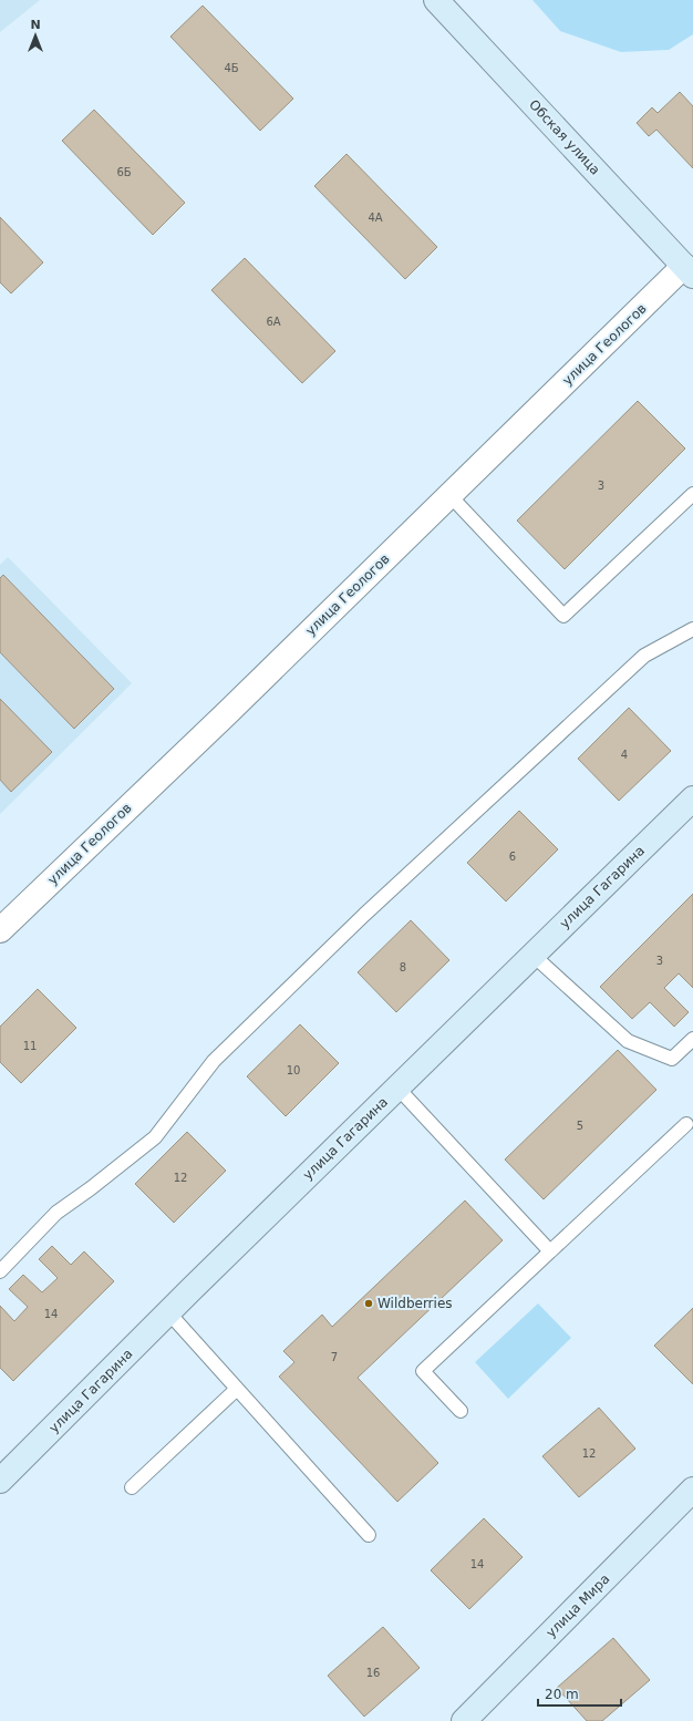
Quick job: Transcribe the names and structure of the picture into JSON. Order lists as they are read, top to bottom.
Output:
{
  "streets": {
    "street": [
      "Обская улица",
      "улица Геологов",
      "улица Гагарина",
      "улица Мира"
    ]
  },
  "crossings": [
    ["Обская улица", "улица Геологов"]
  ],
  "places": ["Wildberries"],
  "house_numbers": [
    "4Б",
    "6Б",
    "4А",
    "6А",
    "3",
    "4",
    "6",
    "3",
    "8",
    "11",
    "10",
    "5",
    "12",
    "14",
    "7",
    "12",
    "14",
    "16"
  ],
  "scale_bar": "20 m",
  "north": "top"
}
